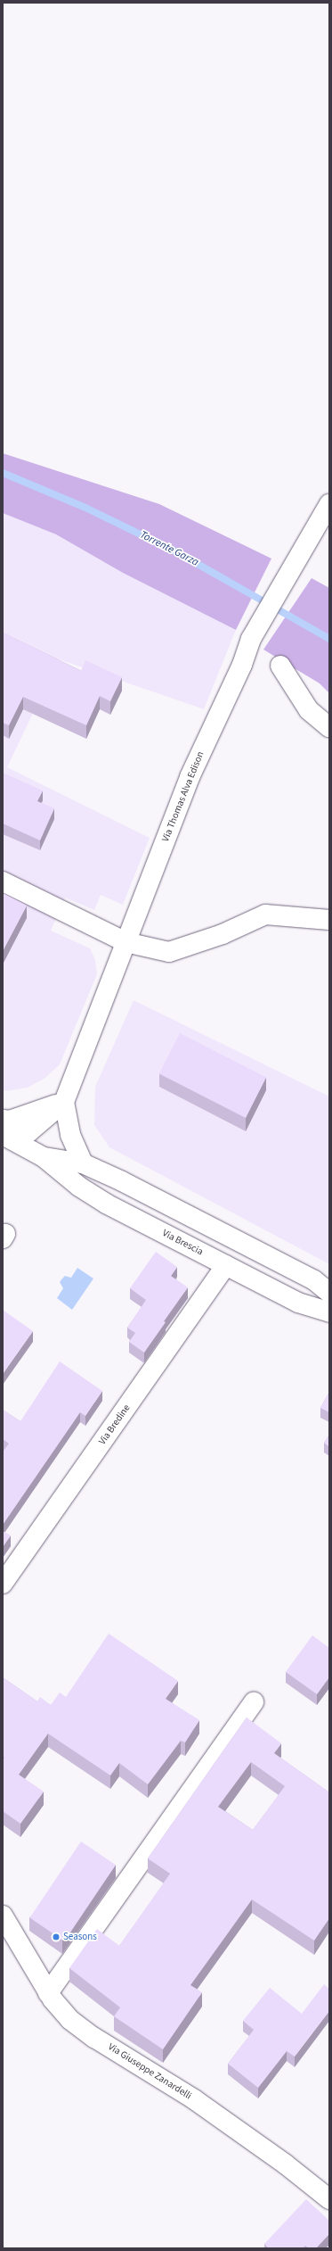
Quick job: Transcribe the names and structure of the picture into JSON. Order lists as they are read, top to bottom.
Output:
{
  "streets": {
    "street": [
      "Via Thomas Alva Edison",
      "Via Brescia",
      "Via Bredine",
      "Via Giuseppe Zanardelli"
    ]
  },
  "crossings": [
    ["Via Thomas Alva Edison", "Via Brescia"],
    ["Via Brescia", "Via Bredine"]
  ],
  "water": ["Torrente Garza"],
  "places": ["Seasons"]
}
